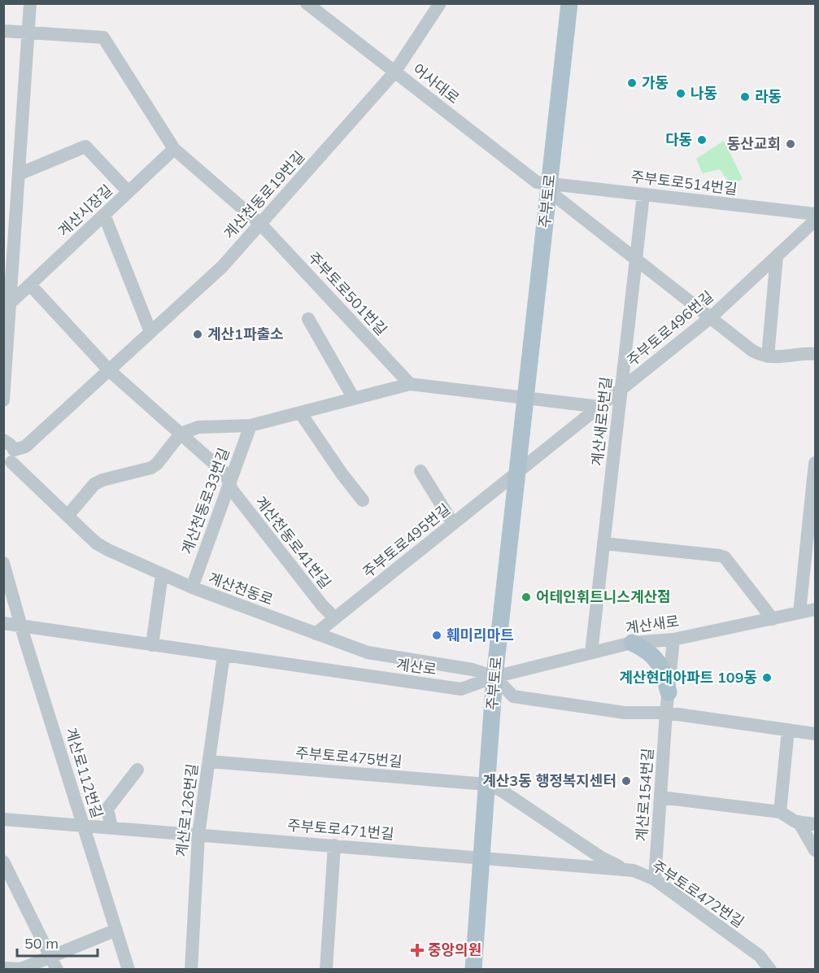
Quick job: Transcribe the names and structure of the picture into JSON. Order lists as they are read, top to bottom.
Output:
{
  "streets": {
    "main road": ["주부토로"],
    "street": [
      "어사대로",
      "주부토로514번길",
      "계산천동로19번길",
      "계산시장길",
      "주부토로501번길",
      "주부토로496번길",
      "계산새로5번길",
      "계산천동로33번길",
      "주부토로495번길",
      "계산천동로41번길",
      "계산천동로",
      "계산새로",
      "계산로",
      "주부토로475번길",
      "계산로112번길",
      "계산로154번길",
      "계산로126번길",
      "주부토로471번길",
      "주부토로472번길"
    ]
  },
  "crossings": [
    ["어사대로", "주부토로514번길"],
    ["어사대로", "계산천동로19번길"],
    ["어사대로", "주부토로"],
    ["주부토로514번길", "주부토로"],
    ["주부토로514번길", "계산새로5번길"],
    ["계산천동로19번길", "주부토로501번길"],
    ["계산천동로19번길", "계산천동로"],
    ["주부토로", "주부토로496번길"],
    ["주부토로", "주부토로495번길"],
    ["주부토로", "계산천동로"],
    ["주부토로", "계산새로"],
    ["주부토로", "계산로"],
    ["주부토로", "주부토로475번길"],
    ["주부토로", "주부토로471번길"],
    ["주부토로", "주부토로472번길"],
    ["주부토로496번길", "계산새로5번길"],
    ["주부토로496번길", "주부토로495번길"],
    ["계산새로5번길", "계산새로"],
    ["계산천동로33번길", "계산천동로41번길"],
    ["계산천동로33번길", "계산천동로"],
    ["주부토로495번길", "계산천동로41번길"],
    ["주부토로495번길", "계산천동로"],
    ["계산천동로", "계산새로"],
    ["계산천동로", "계산로"],
    ["계산새로", "계산로"],
    ["계산새로", "계산로154번길"],
    ["계산로", "계산로112번길"],
    ["계산로", "계산로126번길"],
    ["주부토로475번길", "계산로126번길"],
    ["계산로112번길", "주부토로471번길"],
    ["계산로154번길", "주부토로472번길"],
    ["계산로126번길", "주부토로471번길"],
    ["주부토로471번길", "주부토로472번길"]
  ],
  "places": {
    "other": [
      "가동",
      "나동",
      "라동",
      "다동",
      "동산교회",
      "계산1파출소",
      "어테인휘트니스계산점",
      "훼미리마트",
      "계산현대아파트 109동",
      "계산3동 행정복지센터"
    ],
    "health": ["중앙의원"]
  },
  "scale_bar": "50 m"
}
